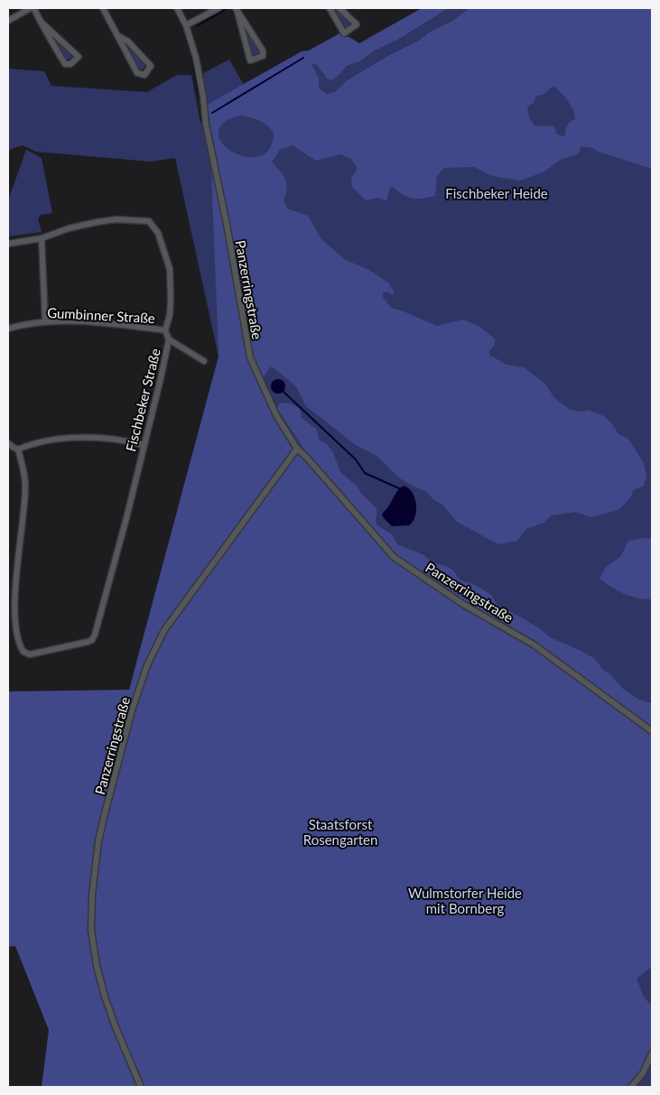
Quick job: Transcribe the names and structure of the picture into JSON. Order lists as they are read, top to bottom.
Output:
{
  "streets": {
    "street": ["Panzerringstraße", "Gumbinner Straße", "Fischbeker Straße"]
  },
  "crossings": [
    ["Gumbinner Straße", "Fischbeker Straße"]
  ],
  "parks": ["Fischbeker Heide", "Staatsforst Rosengarten", "Wulmstorfer Heide mit Bornberg"]
}
